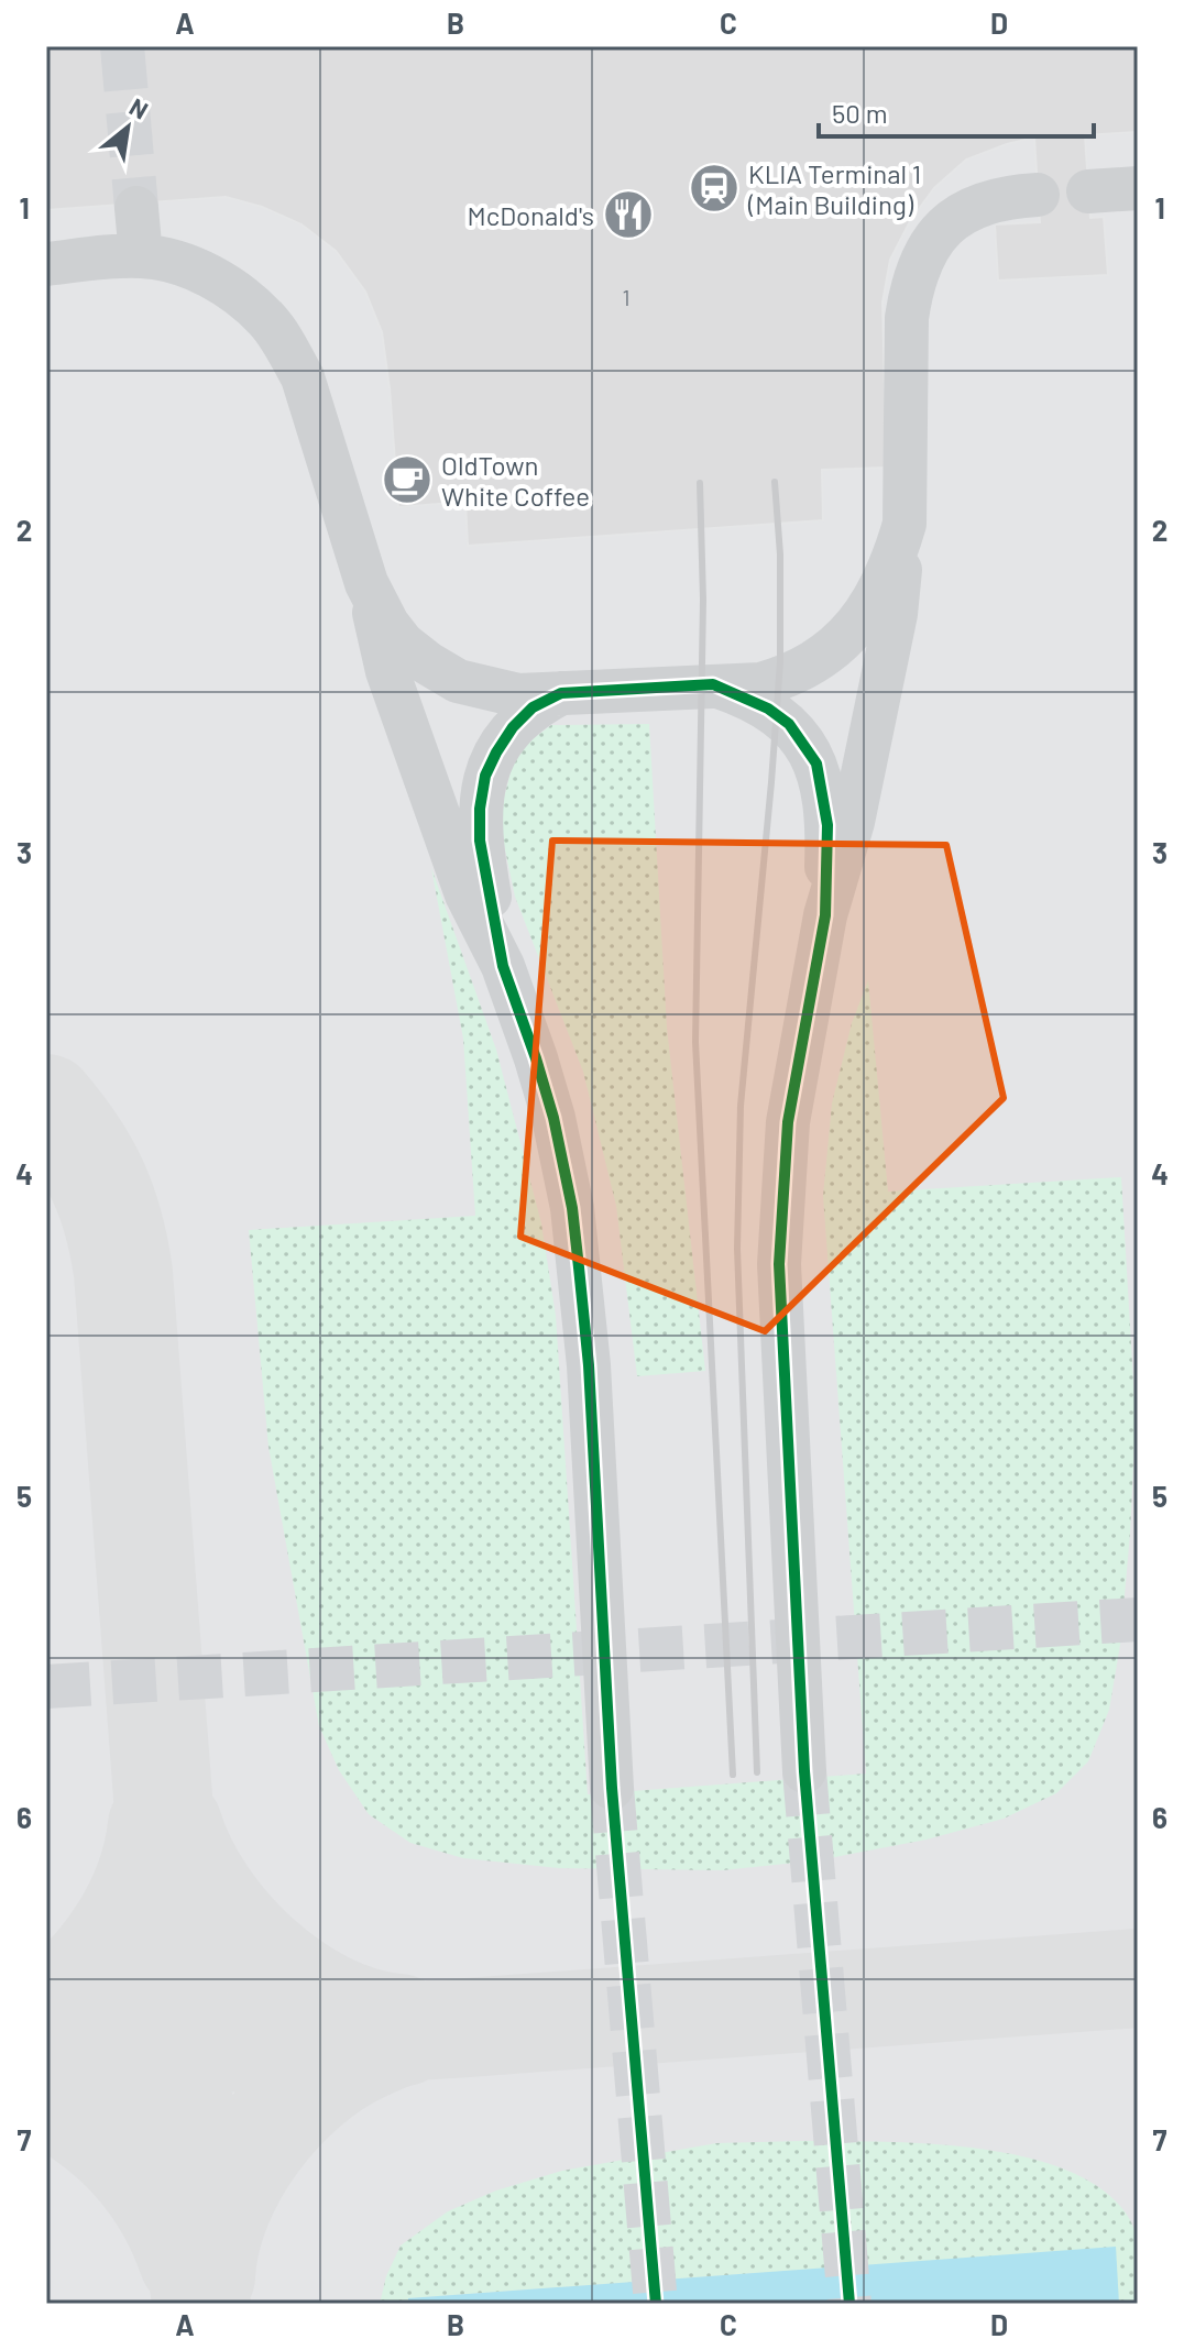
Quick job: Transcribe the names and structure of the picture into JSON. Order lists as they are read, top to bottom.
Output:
{
  "places": {
    "station": ["KLIA Terminal 1 (Main Building)"],
    "restaurant": ["McDonald's"],
    "cafe": ["OldTown White Coffee"]
  },
  "house_numbers": ["1"],
  "scale_bar": "50 m",
  "north": "top right",
  "grid": {
    "columns": [
      "A",
      "B",
      "C",
      "D"
    ],
    "rows": [
      "1",
      "2",
      "3",
      "4",
      "5",
      "6",
      "7"
    ]
  }
}
